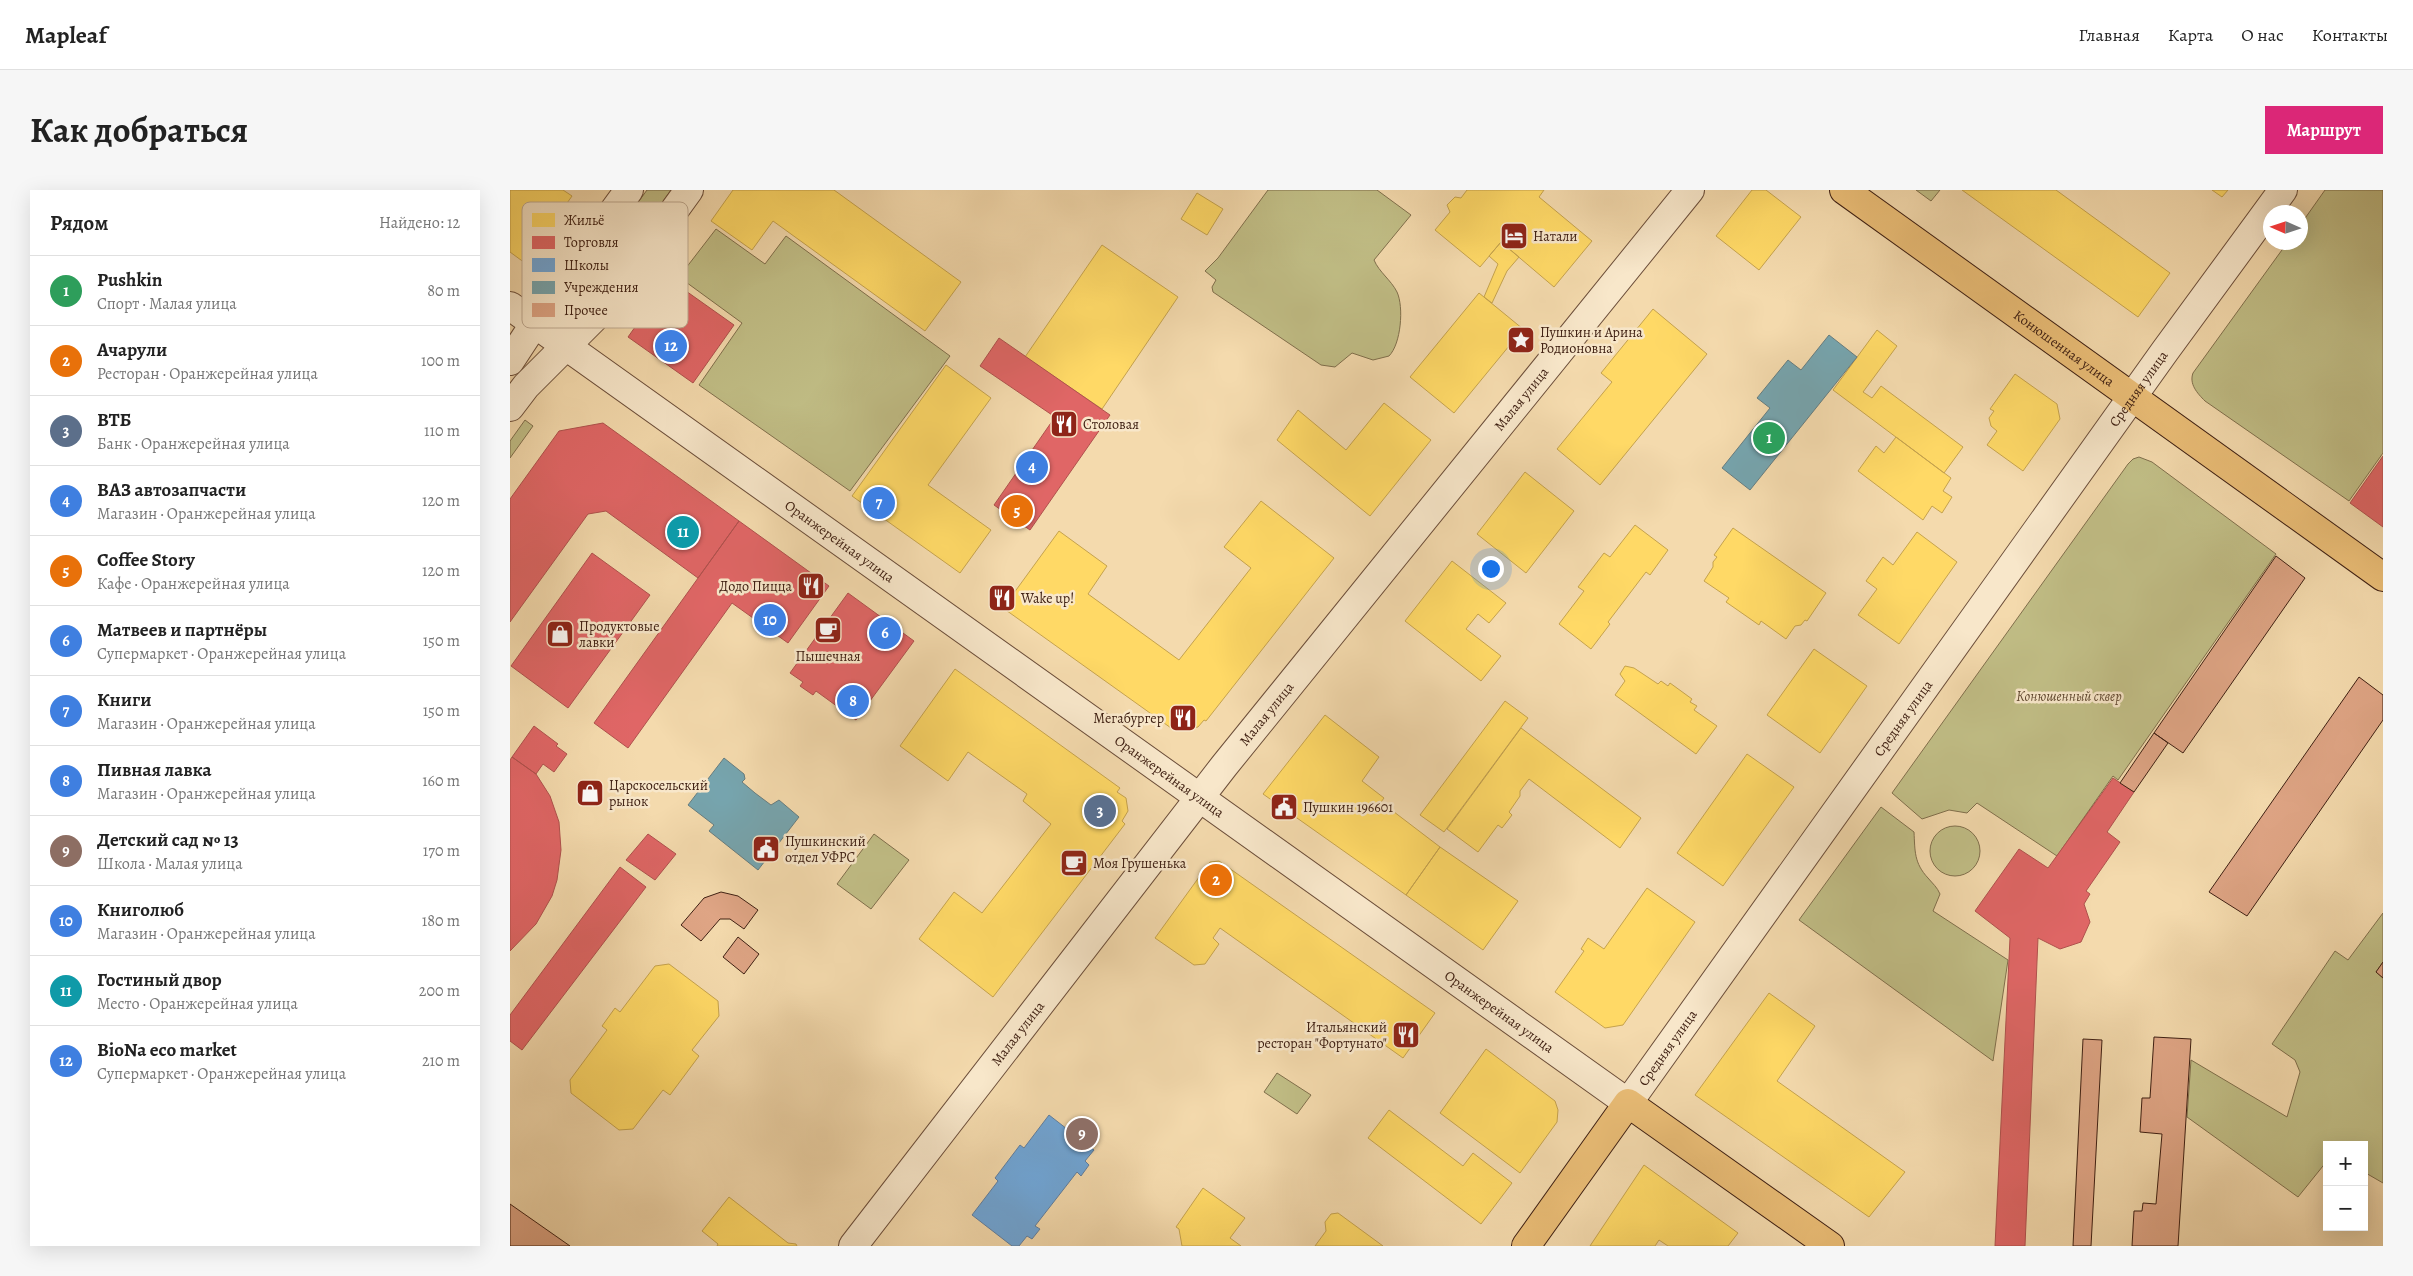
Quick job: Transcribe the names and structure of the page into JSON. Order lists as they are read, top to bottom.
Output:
{
  "streets": {
    "main road": ["Конюшенная улица", "Средняя улица", "Оранжерейная улица"],
    "street": ["Малая улица"]
  },
  "crossings": [
    ["Конюшенная улица", "Средняя улица"],
    ["Средняя улица", "Оранжерейная улица"],
    ["Малая улица", "Оранжерейная улица"]
  ],
  "parks": ["Конюшенный сквер"],
  "places": {
    "hotel": ["Натали"],
    "place": ["Пушкин и Арина Родионовна"],
    "restaurant": [
      "Столовая",
      "Додо Пицца",
      "Wake up!",
      "Мегабургер",
      "Итальянский ресторан \"Фортунато\""
    ],
    "cafe": ["Пышечная", "Моя Грушенька"],
    "shop": ["Продуктовые лавки", "Царскосельский рынок"],
    "public building": ["Пушкин 196601", "Пушкинский отдел УФРС"]
  },
  "legend": [
    "Жильё",
    "Торговля",
    "Школы",
    "Учреждения",
    "Прочее"
  ],
  "north": "left",
  "page": {
    "header": "Mapleaf",
    "nav": [
      "Главная",
      "Карта",
      "О нас",
      "Контакты"
    ],
    "title": "Как добраться",
    "buttons": "Маршрут",
    "heading": ["Рядом", "Найдено: 12"],
    "list": [
      {
        "mark": "1",
        "name": "Pushkin",
        "note": "Спорт · Малая улица",
        "value": "80 m"
      },
      {
        "mark": "2",
        "name": "Ачарули",
        "note": "Ресторан · Оранжерейная улица",
        "value": "100 m"
      },
      {
        "mark": "3",
        "name": "ВТБ",
        "note": "Банк · Оранжерейная улица",
        "value": "110 m"
      },
      {
        "mark": "4",
        "name": "ВАЗ автозапчасти",
        "note": "Магазин · Оранжерейная улица",
        "value": "120 m"
      },
      {
        "mark": "5",
        "name": "Coffee Story",
        "note": "Кафе · Оранжерейная улица",
        "value": "120 m"
      },
      {
        "mark": "6",
        "name": "Матвеев и партнёры",
        "note": "Супермаркет · Оранжерейная улица",
        "value": "150 m"
      },
      {
        "mark": "7",
        "name": "Книги",
        "note": "Магазин · Оранжерейная улица",
        "value": "150 m"
      },
      {
        "mark": "8",
        "name": "Пивная лавка",
        "note": "Магазин · Оранжерейная улица",
        "value": "160 m"
      },
      {
        "mark": "9",
        "name": "Детский сад № 13",
        "note": "Школа · Малая улица",
        "value": "170 m"
      },
      {
        "mark": "10",
        "name": "Книголюб",
        "note": "Магазин · Оранжерейная улица",
        "value": "180 m"
      },
      {
        "mark": "11",
        "name": "Гостиный двор",
        "note": "Место · Оранжерейная улица",
        "value": "200 m"
      },
      {
        "mark": "12",
        "name": "BioNa eco market",
        "note": "Супермаркет · Оранжерейная улица",
        "value": "210 m"
      }
    ],
    "pins": [
      "12",
      "1",
      "4",
      "7",
      "5",
      "11",
      "10",
      "6",
      "8",
      "3",
      "2",
      "9"
    ],
    "map_buttons": ["+", "−"]
  }
}
